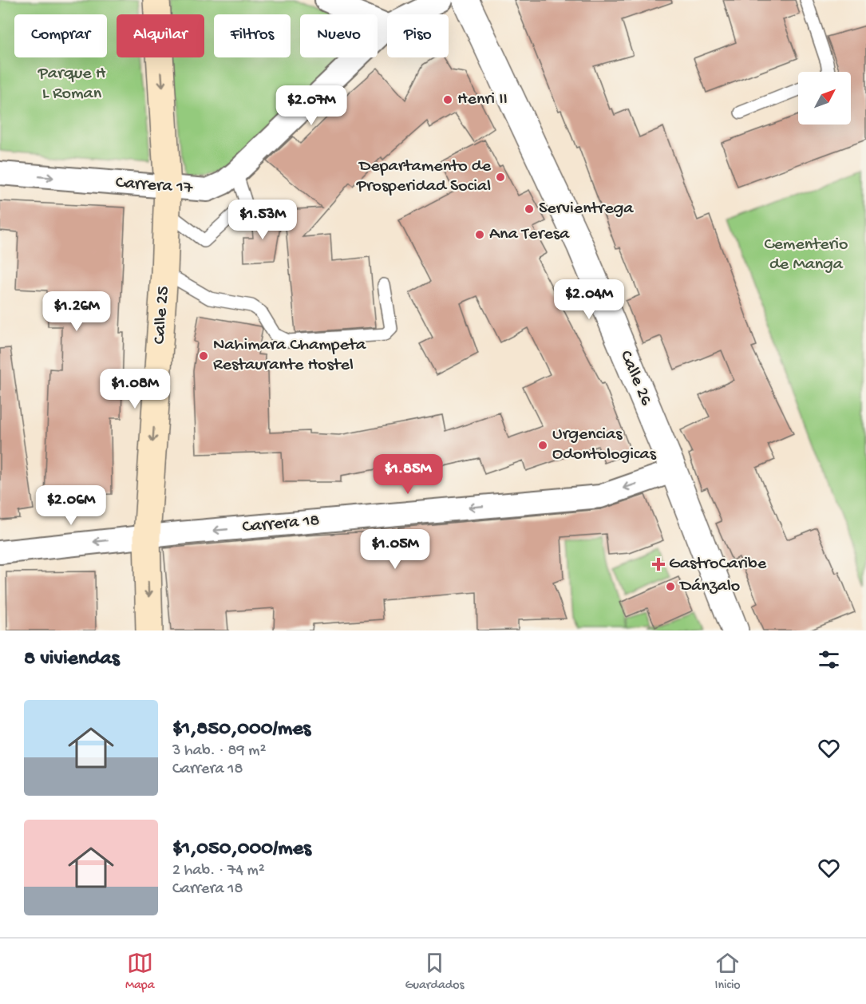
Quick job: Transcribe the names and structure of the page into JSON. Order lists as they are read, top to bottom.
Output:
{
  "streets": {
    "main road": ["Calle 25"],
    "street": ["Carrera 17", "Calle 26", "Carrera 18"]
  },
  "crossings": [
    ["Carrera 17", "Calle 25"],
    ["Calle 25", "Carrera 18"],
    ["Calle 26", "Carrera 18"]
  ],
  "one_way": ["Calle 25", "Carrera 18"],
  "parks": ["Parque H L Roman", "Cementerio de Manga"],
  "places": {
    "other": [
      "Henri II",
      "Departamento de Prosperidad Social",
      "Servientrega",
      "Ana Teresa",
      "Nahimara Champeta Restaurante Hostel",
      "Urgencias Odontologicas",
      "Dánzalo"
    ],
    "health": ["GastroCaribe"]
  },
  "north": "top right",
  "page": {
    "chip": [
      "Comprar",
      "Alquilar",
      "Filtros",
      "Nuevo",
      "Piso"
    ],
    "price": [
      "$2.07M",
      "$1.53M",
      "$2.04M",
      "$1.26M",
      "$1.08M",
      "$1.85M",
      "$2.06M",
      "$1.05M"
    ],
    "heading": "8 viviendas",
    "list": [
      {
        "name": "$1,850,000/mes",
        "note": "3 hab. · 89 m² · Carrera 18"
      },
      {
        "name": "$1,050,000/mes",
        "note": "2 hab. · 74 m² · Carrera 18"
      }
    ],
    "tabs": ["Mapa", "Guardados", "Inicio"]
  }
}
